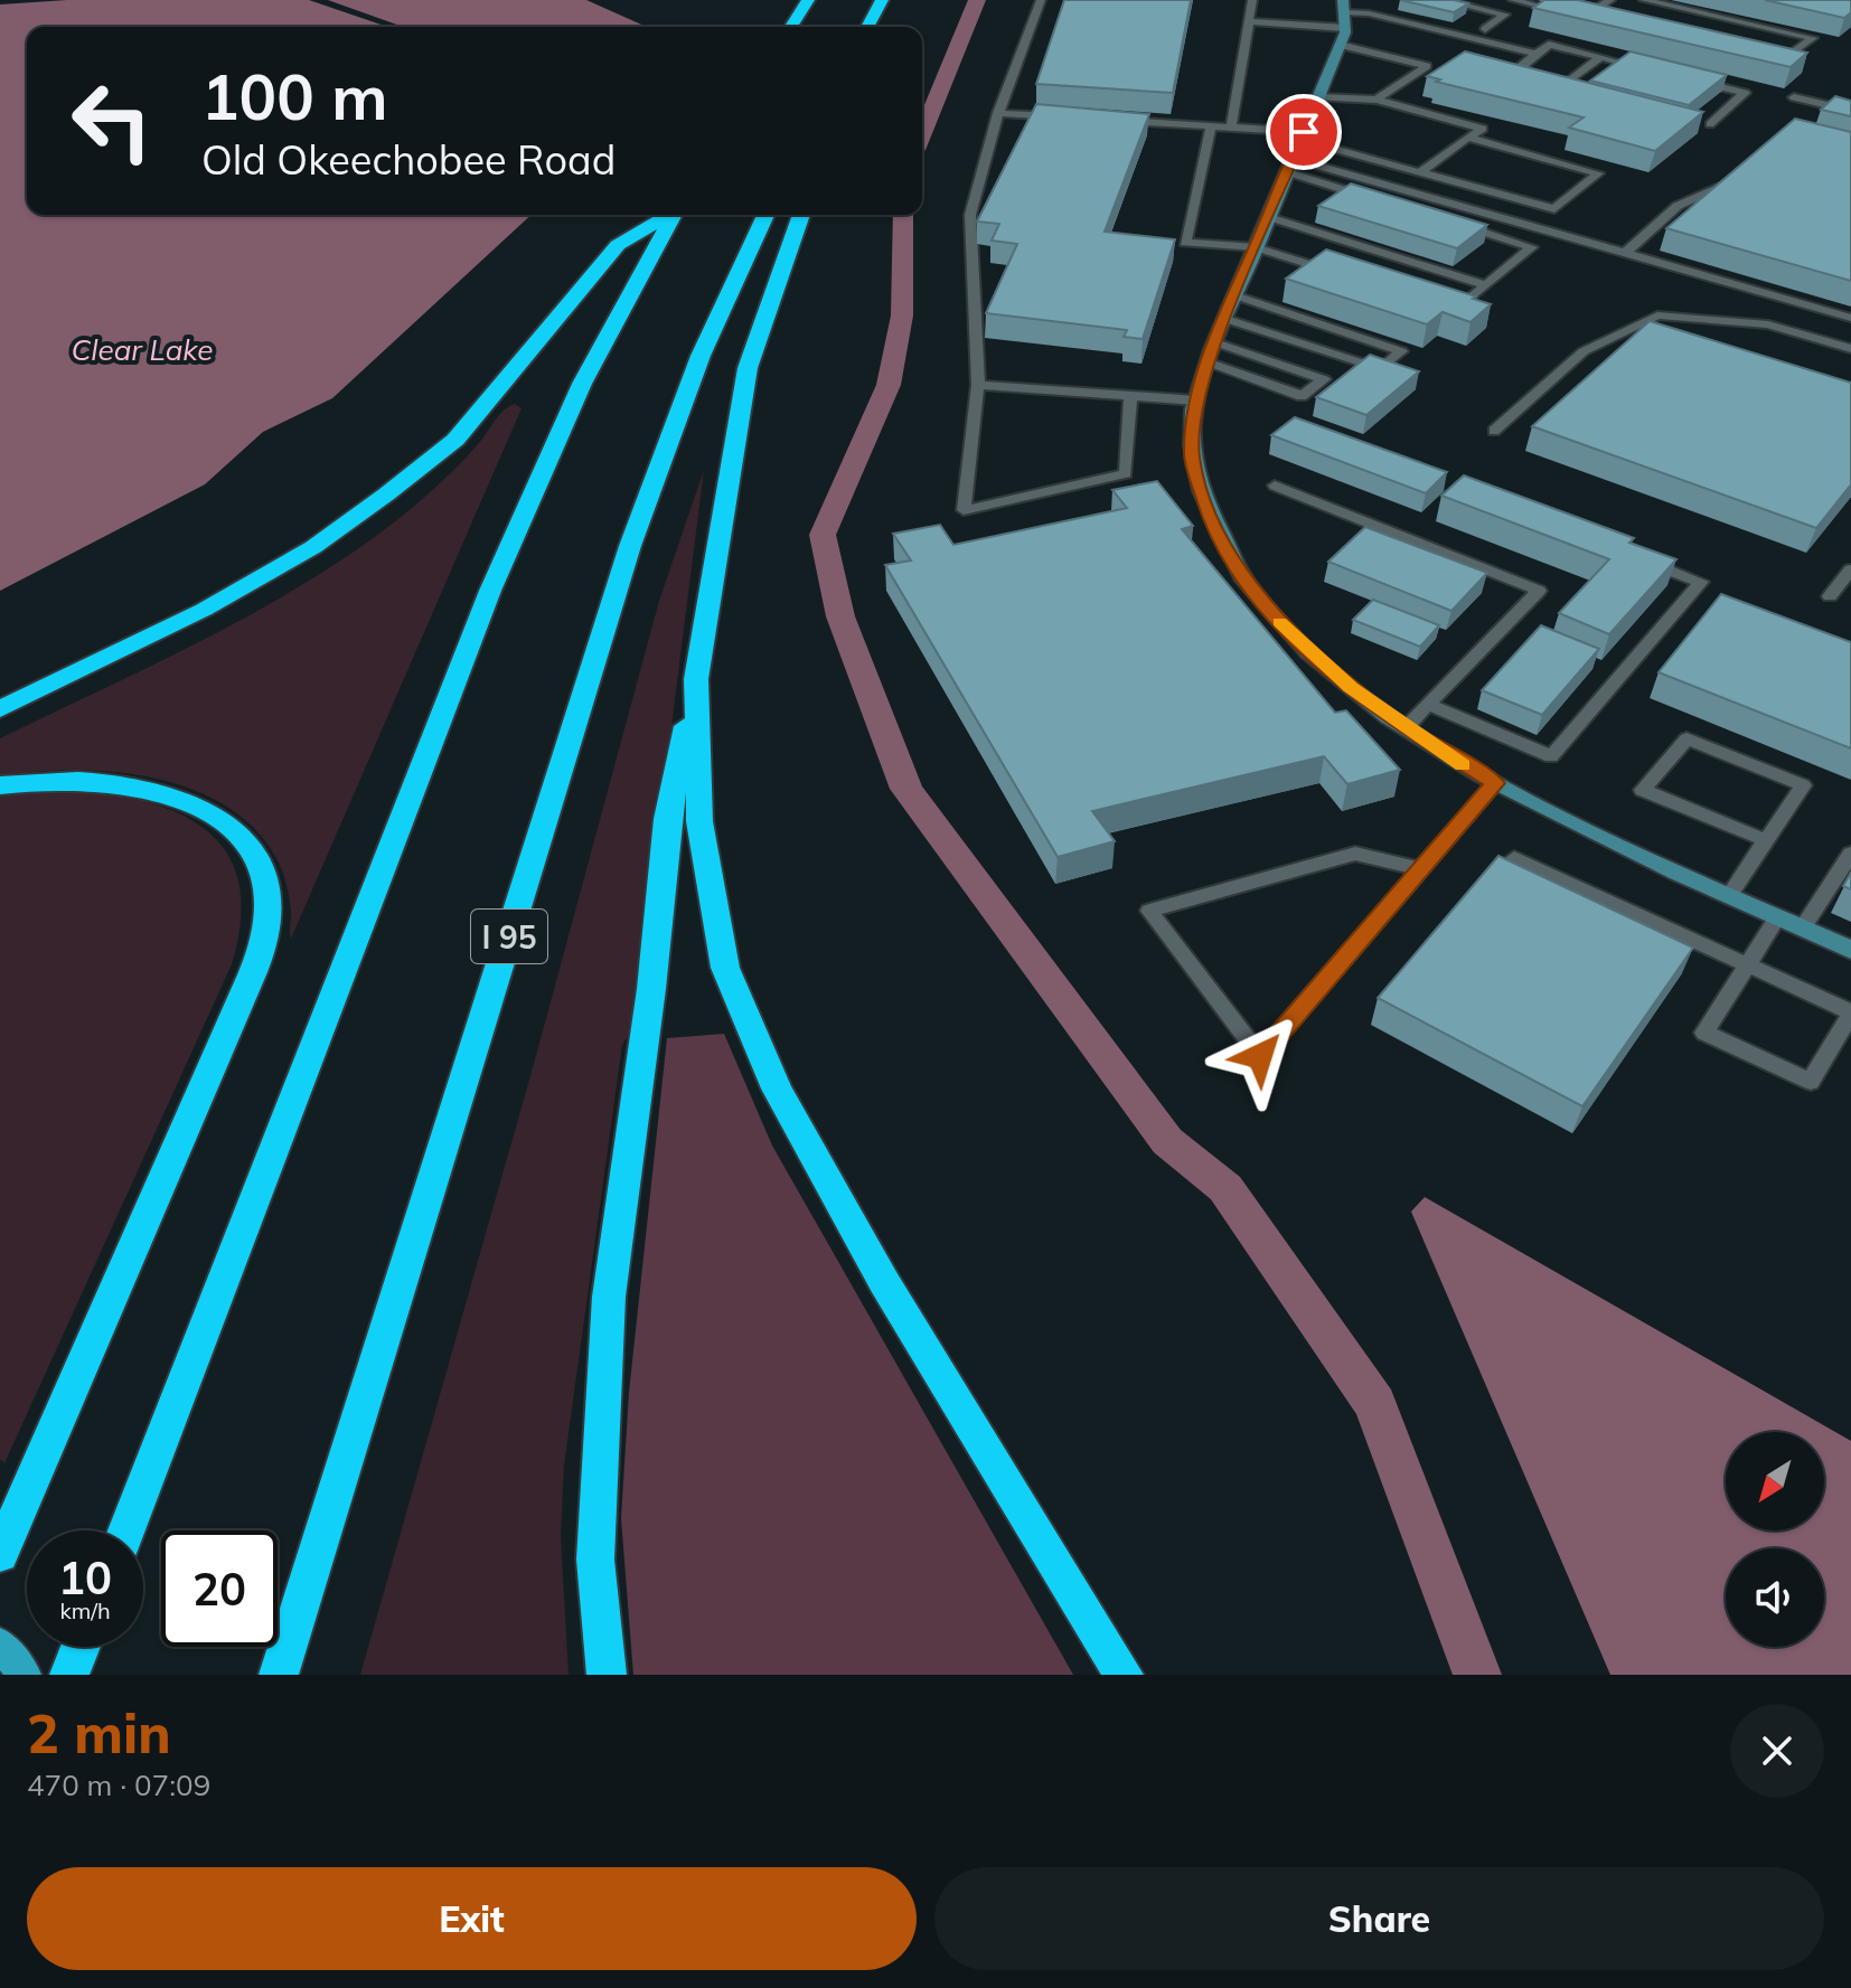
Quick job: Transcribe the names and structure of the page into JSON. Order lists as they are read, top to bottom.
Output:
{
  "streets": {
    "highway": ["I 95"]
  },
  "water": ["Clear Lake"],
  "north": "bottom left",
  "page": {
    "turn": ["100 m", "Old Okeechobee Road"],
    "speed": "10 km/h",
    "limit": "20",
    "heading": ["2 min", "470 m · 07:09"],
    "buttons": ["Exit", "Share"]
  }
}
